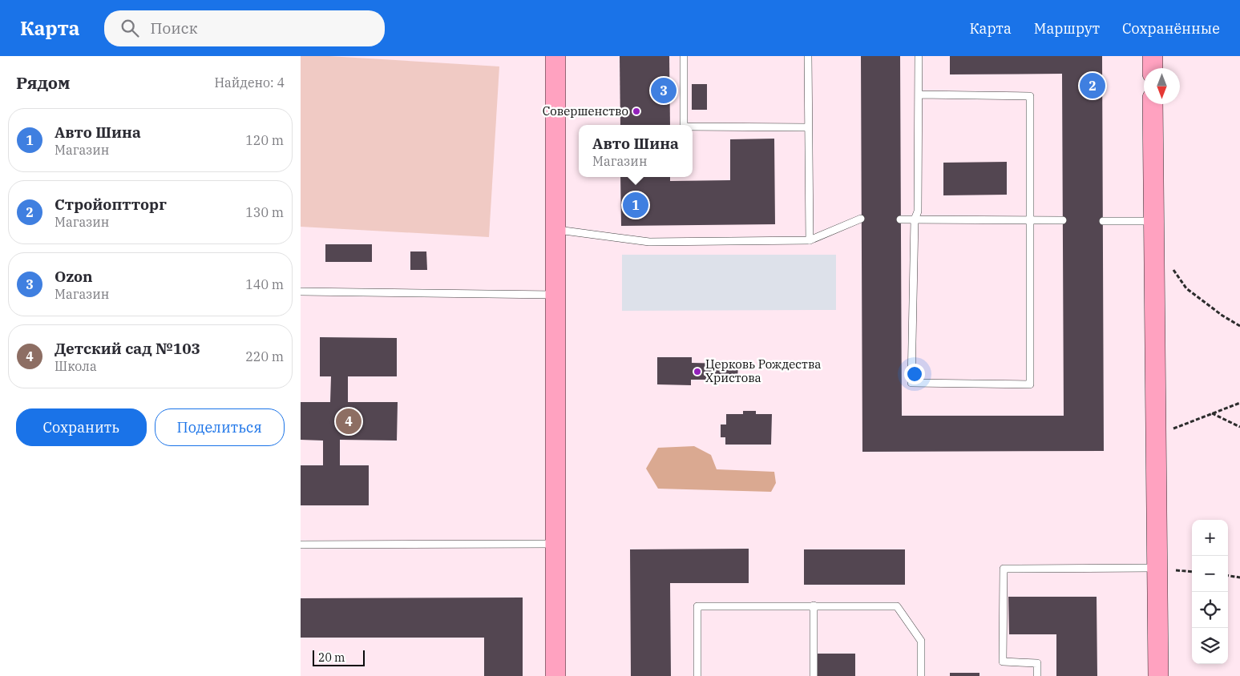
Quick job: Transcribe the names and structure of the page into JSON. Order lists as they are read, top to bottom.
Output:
{
  "places": ["Совершенство", "Церковь Рождества Христова"],
  "scale_bar": "20 m",
  "north": "bottom",
  "page": {
    "header": "Карта",
    "search": "Поиск",
    "nav": ["Карта", "Маршрут", "Сохранённые"],
    "heading": ["Рядом", "Найдено: 4"],
    "pins": [
      "2",
      "3",
      "1",
      "4"
    ],
    "list": [
      {
        "mark": "1",
        "name": "Авто Шина",
        "note": "Магазин",
        "value": "120 m"
      },
      {
        "mark": "2",
        "name": "Стройоптторг",
        "note": "Магазин",
        "value": "130 m"
      },
      {
        "mark": "3",
        "name": "Ozon",
        "note": "Магазин",
        "value": "140 m"
      },
      {
        "mark": "4",
        "name": "Детский сад №103",
        "note": "Школа",
        "value": "220 m"
      }
    ],
    "popup": ["Авто Шина", "Магазин"],
    "buttons": ["Сохранить", "Поделиться"],
    "map_buttons": ["+", "−"],
    "scale": "20 m"
  }
}
